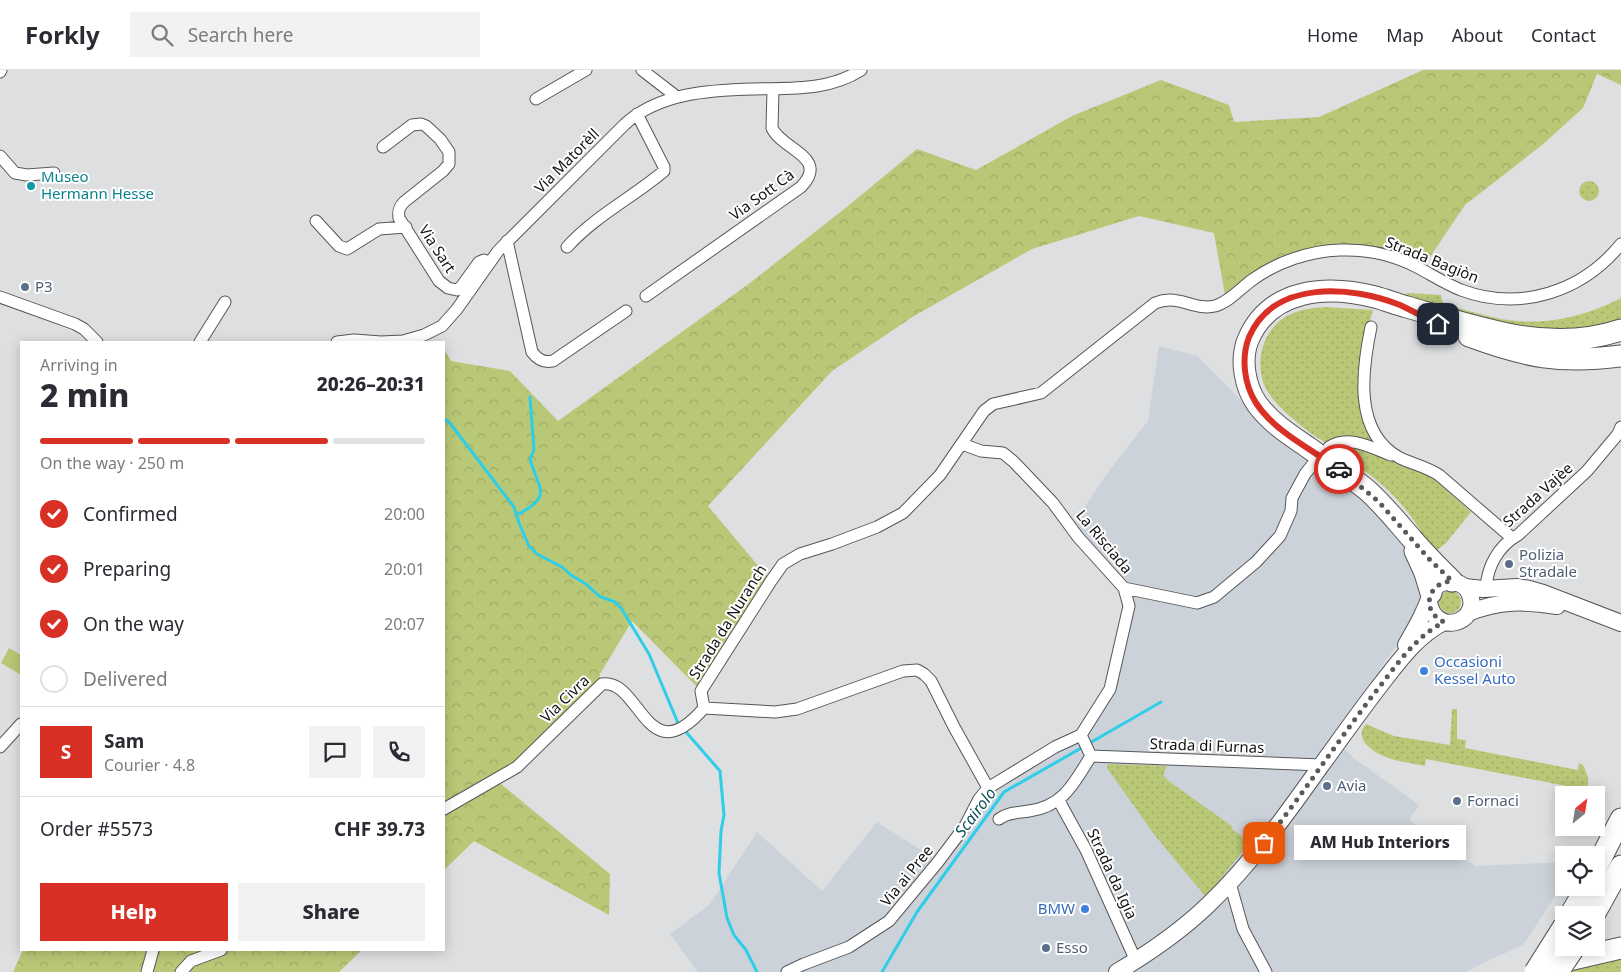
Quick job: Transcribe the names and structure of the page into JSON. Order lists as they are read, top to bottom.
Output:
{
  "streets": {
    "street": [
      "Via Matorèll",
      "Via Sott Cà",
      "Via Sart",
      "Strada Bagiòn",
      "Strada Vajèe",
      "La Risciada",
      "Strada da Nuranch",
      "Via Civra",
      "Strada di Furnas",
      "Strada da Igia",
      "Via ai Pree"
    ]
  },
  "crossings": [
    ["Via Matorèll", "Via Sott Cà"],
    ["Via Matorèll", "Via Sart"],
    ["Strada Bagiòn", "Strada da Nuranch"],
    ["La Risciada", "Strada da Nuranch"],
    ["La Risciada", "Via ai Pree"],
    ["Strada da Nuranch", "Via Civra"]
  ],
  "water": ["Scairolo"],
  "places": [
    "Museo Hermann Hesse",
    "P3",
    "Polizia Stradale",
    "Occasioni Kessel Auto",
    "Avia",
    "Fornaci",
    "AM Hub Interiors",
    "BMW",
    "Esso"
  ],
  "north": "top right",
  "page": {
    "header": "Forkly",
    "search": "Search here",
    "nav": [
      "Home",
      "Map",
      "About",
      "Contact"
    ],
    "heading": ["2 min", "Arriving in", "20:26–20:31"],
    "panel": [
      "Sam",
      "Courier · 4.8",
      "Order #5573",
      "CHF 39.73"
    ],
    "bar": "On the way · 250 m",
    "list": [
      ["Confirmed", "20:00"],
      ["Preparing", "20:01"],
      ["On the way", "20:07"],
      "Delivered"
    ],
    "round": "S",
    "bubble": "AM Hub Interiors",
    "buttons": ["Help", "Share"]
  }
}
